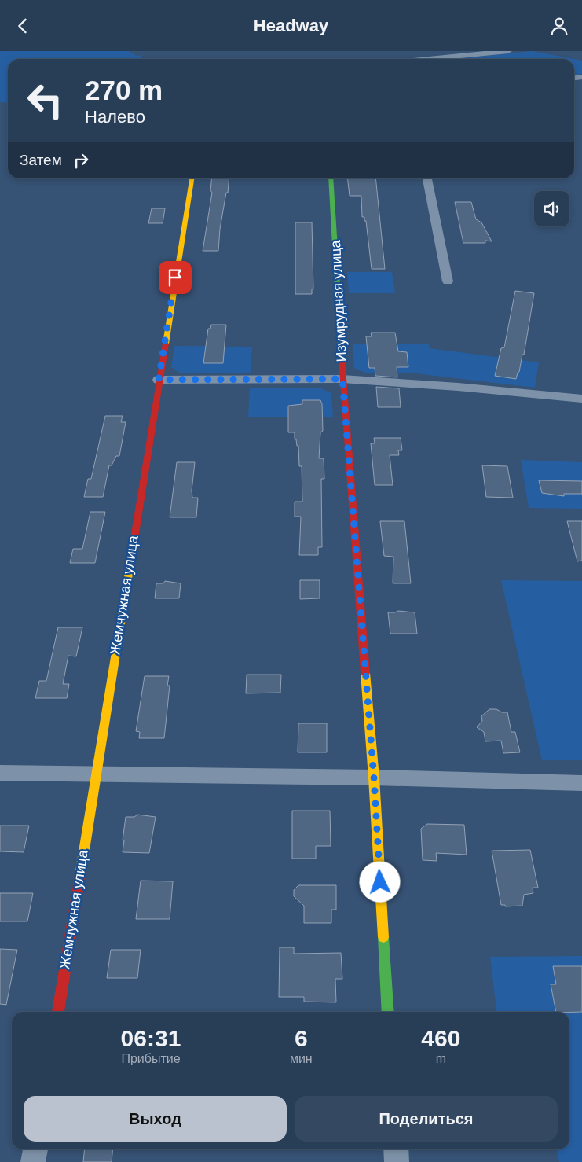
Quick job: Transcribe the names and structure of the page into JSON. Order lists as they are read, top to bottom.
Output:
{
  "streets": {
    "street": ["Изумрудная улица", "Жемчужная улица"]
  },
  "page": {
    "header": "Headway",
    "turn": ["270 m", "Налево"],
    "then": "Затем",
    "eta": [
      "06:31",
      "Прибытие",
      "6",
      "мин",
      "460",
      "m"
    ],
    "buttons": ["Выход", "Поделиться"]
  }
}
